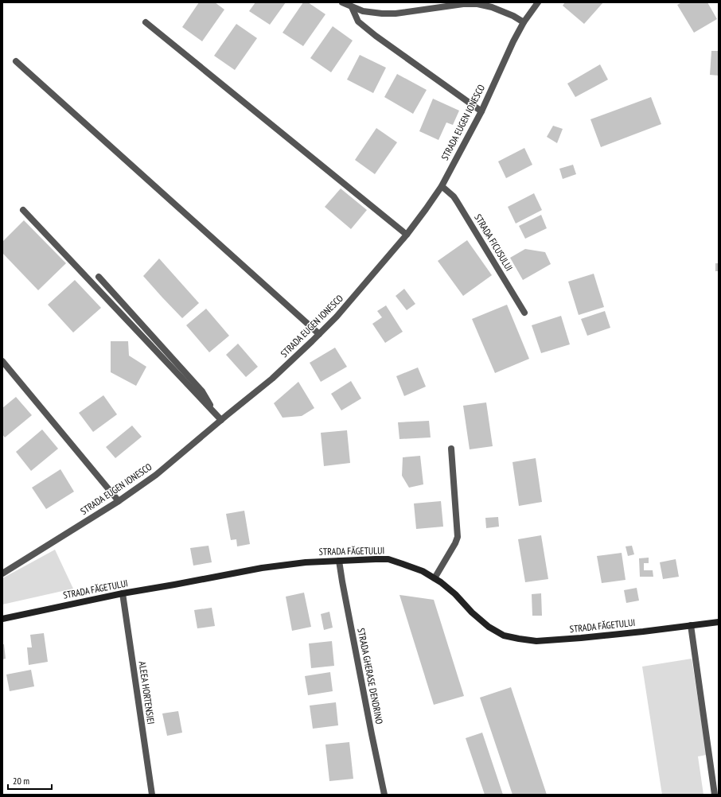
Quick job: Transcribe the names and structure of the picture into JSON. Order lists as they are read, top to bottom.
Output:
{
  "streets": {
    "main road": ["STRADA FĂGETULUI"],
    "street": [
      "STRADA EUGEN IONESCO",
      "STRADA FICUSULUI",
      "STRADA GHERASE DENDRINO",
      "ALEEA HORTENSIEI"
    ]
  },
  "crossings": [
    ["STRADA EUGEN IONESCO", "STRADA FICUSULUI"],
    ["STRADA FĂGETULUI", "STRADA GHERASE DENDRINO"],
    ["STRADA FĂGETULUI", "ALEEA HORTENSIEI"]
  ],
  "scale_bar": "20 m"
}
